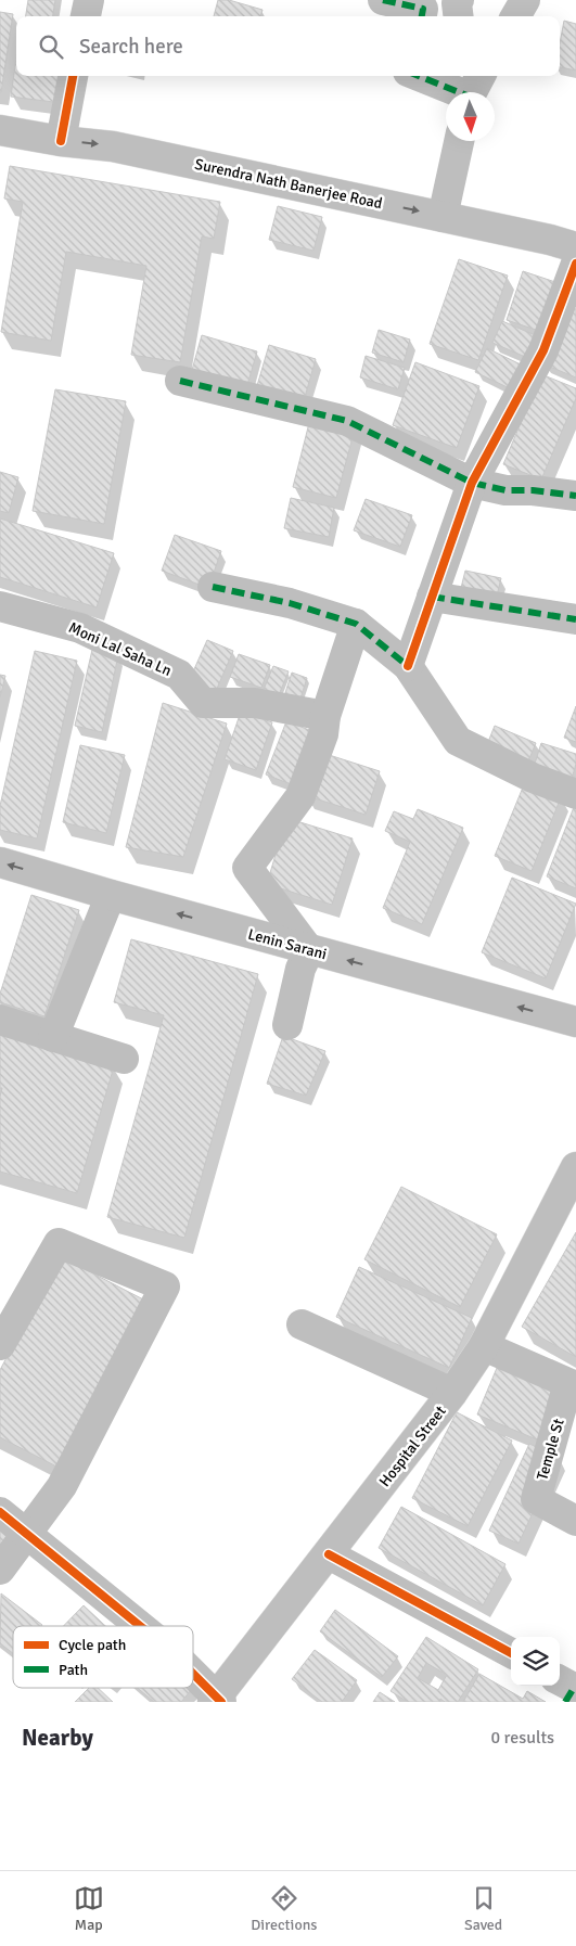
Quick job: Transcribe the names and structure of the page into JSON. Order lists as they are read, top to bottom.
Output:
{
  "streets": {
    "street": [
      "Surendra Nath Banerjee Road",
      "Moni Lal Saha Ln",
      "Lenin Sarani",
      "Hospital Street",
      "Temple St"
    ]
  },
  "crossings": [
    ["Hospital Street", "Temple St"]
  ],
  "one_way": ["Lenin Sarani"],
  "legend": ["Cycle path", "Path"],
  "north": "bottom",
  "page": {
    "search": "Search here",
    "heading": ["Nearby", "0 results"],
    "nav": ["Map", "Directions", "Saved"]
  }
}
